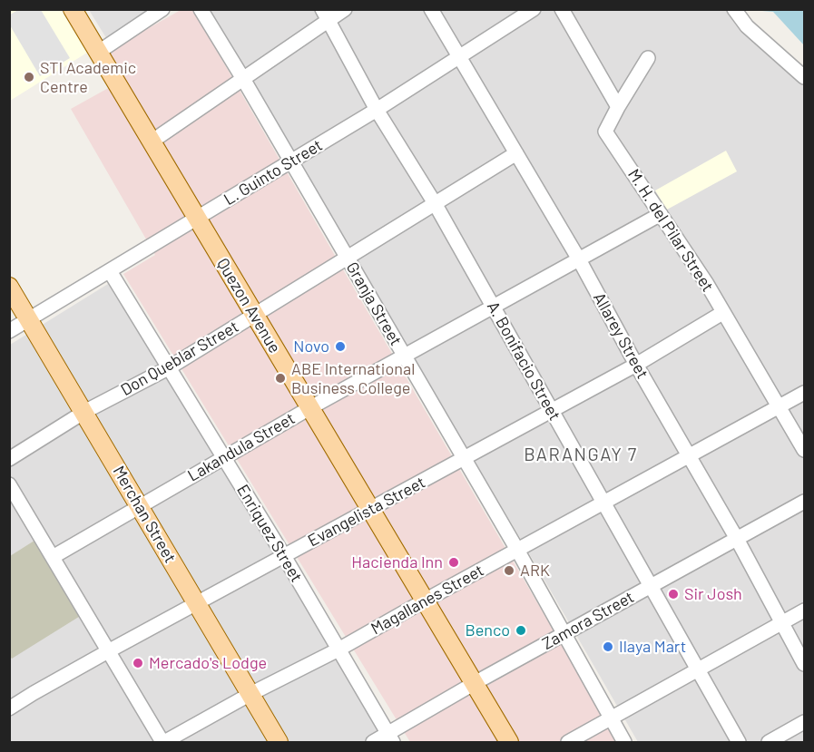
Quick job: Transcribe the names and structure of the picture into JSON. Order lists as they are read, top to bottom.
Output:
{
  "streets": {
    "main road": ["Quezon Avenue", "Merchan Street"],
    "street": [
      "L. Guinto Street",
      "M. H. del Pilar Street",
      "Granja Street",
      "Allarey Street",
      "Don Queblar Street",
      "A. Bonifacio Street",
      "Lakandula Street",
      "Evangelista Street",
      "Enriquez Street",
      "Magallanes Street",
      "Zamora Street"
    ]
  },
  "crossings": [
    ["L. Guinto Street", "Granja Street"],
    ["L. Guinto Street", "Quezon Avenue"],
    ["L. Guinto Street", "Allarey Street"],
    ["L. Guinto Street", "A. Bonifacio Street"],
    ["L. Guinto Street", "Merchan Street"],
    ["L. Guinto Street", "Enriquez Street"],
    ["M. H. del Pilar Street", "Lakandula Street"],
    ["M. H. del Pilar Street", "Evangelista Street"],
    ["M. H. del Pilar Street", "Magallanes Street"],
    ["Granja Street", "Don Queblar Street"],
    ["Granja Street", "Lakandula Street"],
    ["Granja Street", "Evangelista Street"],
    ["Granja Street", "Magallanes Street"],
    ["Granja Street", "Zamora Street"],
    ["Quezon Avenue", "Don Queblar Street"],
    ["Quezon Avenue", "Lakandula Street"],
    ["Quezon Avenue", "Evangelista Street"],
    ["Quezon Avenue", "Magallanes Street"],
    ["Quezon Avenue", "Zamora Street"],
    ["Allarey Street", "Don Queblar Street"],
    ["Allarey Street", "Lakandula Street"],
    ["Allarey Street", "Evangelista Street"],
    ["Allarey Street", "Magallanes Street"],
    ["Allarey Street", "Zamora Street"],
    ["Don Queblar Street", "A. Bonifacio Street"],
    ["Don Queblar Street", "Merchan Street"],
    ["Don Queblar Street", "Enriquez Street"],
    ["A. Bonifacio Street", "Lakandula Street"],
    ["A. Bonifacio Street", "Evangelista Street"],
    ["A. Bonifacio Street", "Magallanes Street"],
    ["A. Bonifacio Street", "Zamora Street"],
    ["Lakandula Street", "Merchan Street"],
    ["Lakandula Street", "Enriquez Street"],
    ["Evangelista Street", "Merchan Street"],
    ["Evangelista Street", "Enriquez Street"],
    ["Merchan Street", "Magallanes Street"],
    ["Enriquez Street", "Magallanes Street"],
    ["Enriquez Street", "Zamora Street"]
  ],
  "districts": ["BARANGAY 7"],
  "places": [
    "STI Academic Centre",
    "Novo",
    "ABE International Business College",
    "Hacienda Inn",
    "ARK",
    "Sir Josh",
    "Benco",
    "Ilaya Mart",
    "Mercado's Lodge"
  ]
}
